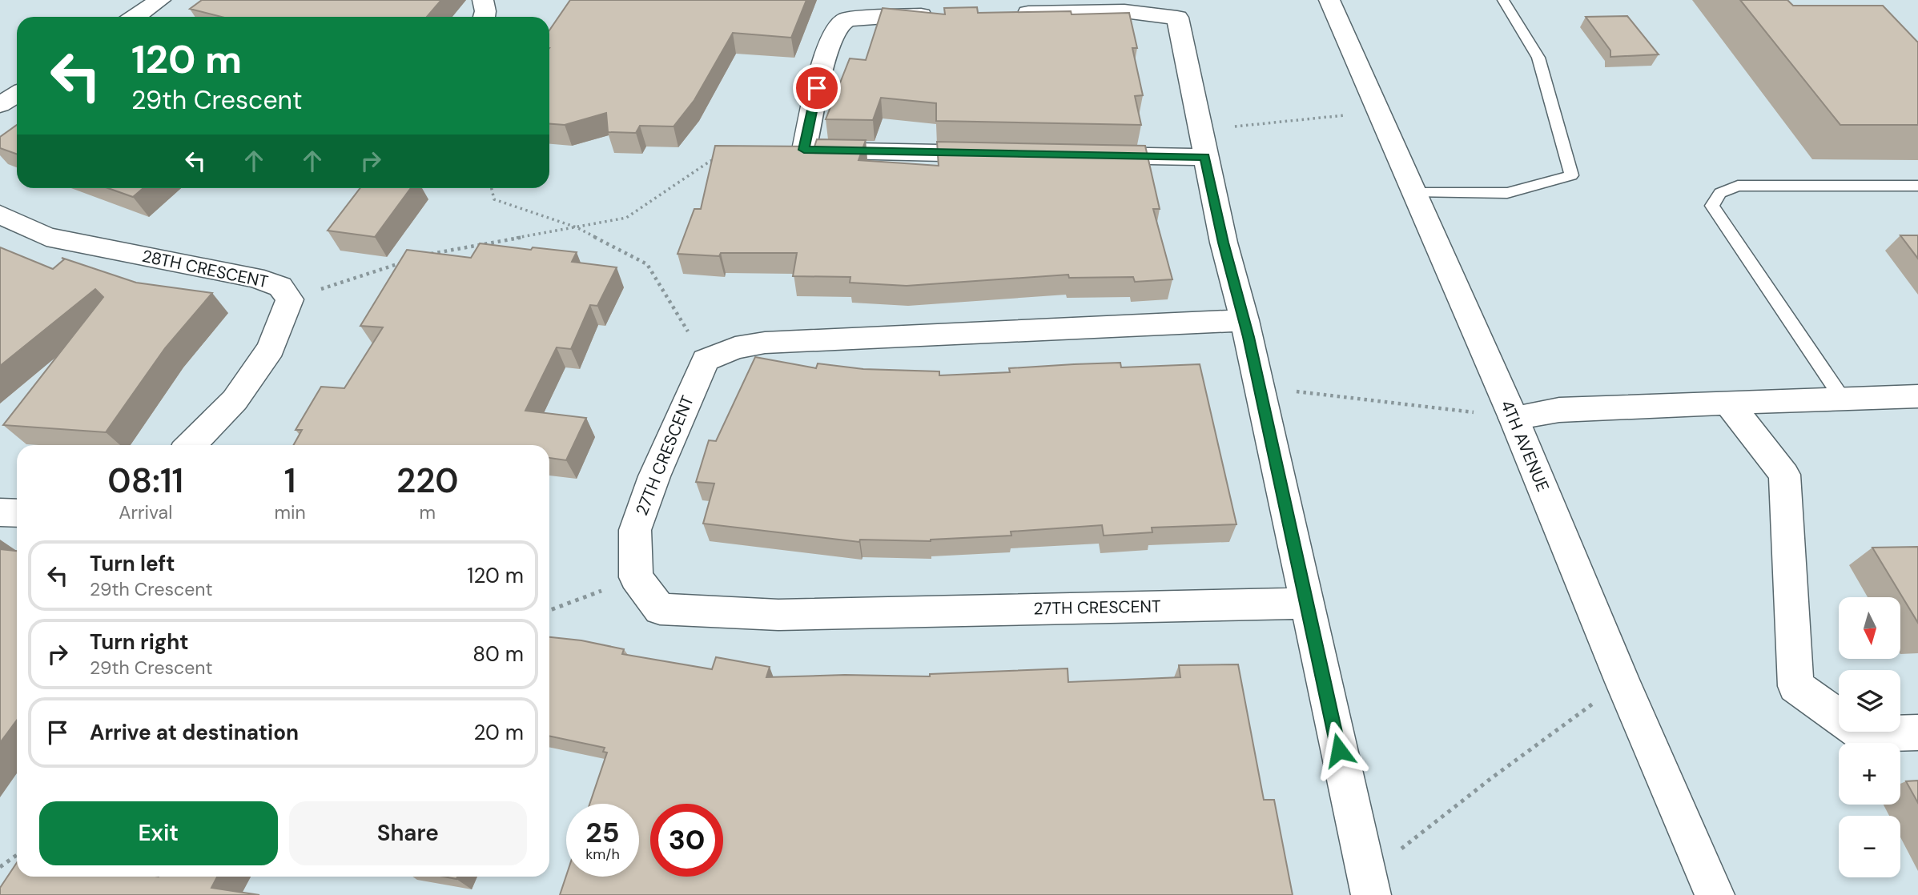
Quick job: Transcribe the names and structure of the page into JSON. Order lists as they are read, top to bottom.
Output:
{
  "streets": {
    "street": ["28TH CRESCENT", "4TH AVENUE", "27TH CRESCENT"]
  },
  "north": "bottom",
  "page": {
    "turn": ["120 m", "29th Crescent"],
    "eta": [
      "08:11",
      "Arrival",
      "1",
      "min",
      "220",
      "m"
    ],
    "list": [
      {
        "name": "Turn left",
        "note": "29th Crescent",
        "value": "120 m"
      },
      {
        "name": "Turn right",
        "note": "29th Crescent",
        "value": "80 m"
      },
      {
        "name": "Arrive at destination",
        "value": "20 m"
      }
    ],
    "map_buttons": ["+", "−"],
    "buttons": ["Exit", "Share"],
    "speed": "25 km/h",
    "limit": "30"
  }
}
